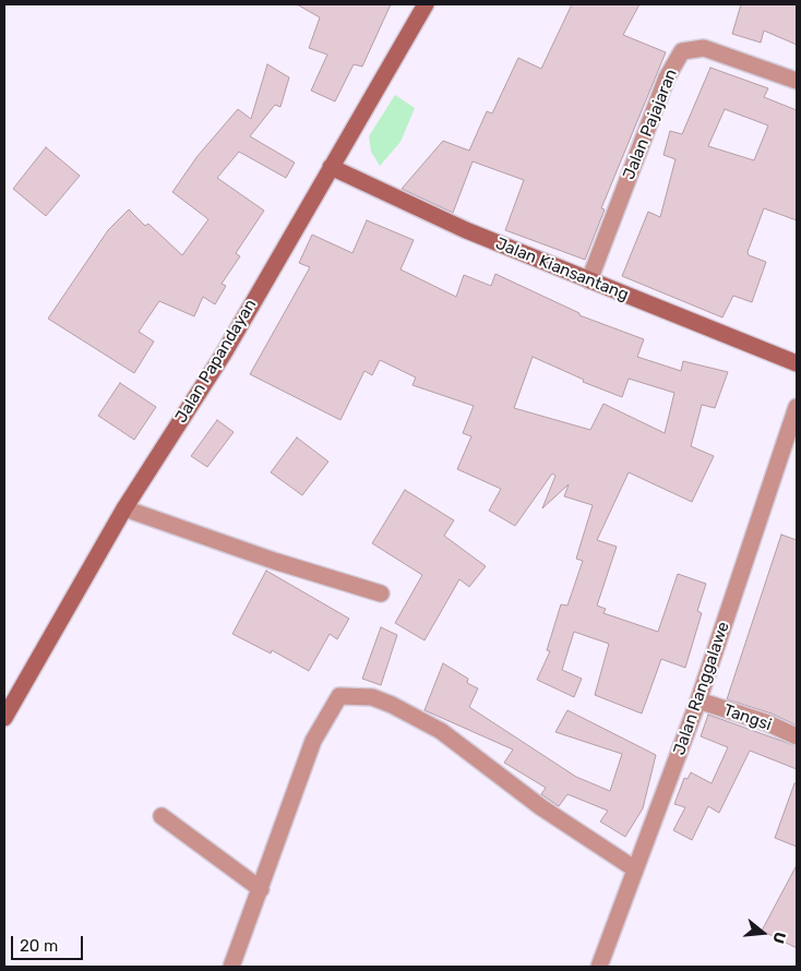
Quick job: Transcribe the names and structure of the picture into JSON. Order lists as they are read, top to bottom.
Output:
{
  "streets": {
    "main road": ["Jalan Kiansantang", "Jalan Papandayan"],
    "street": ["Jalan Pajajaran", "Jalan Ranggalawe", "Tangsi"]
  },
  "crossings": [
    ["Jalan Pajajaran", "Jalan Kiansantang"],
    ["Jalan Kiansantang", "Jalan Papandayan"],
    ["Jalan Ranggalawe", "Tangsi"]
  ],
  "scale_bar": "20 m",
  "north": "right"
}
